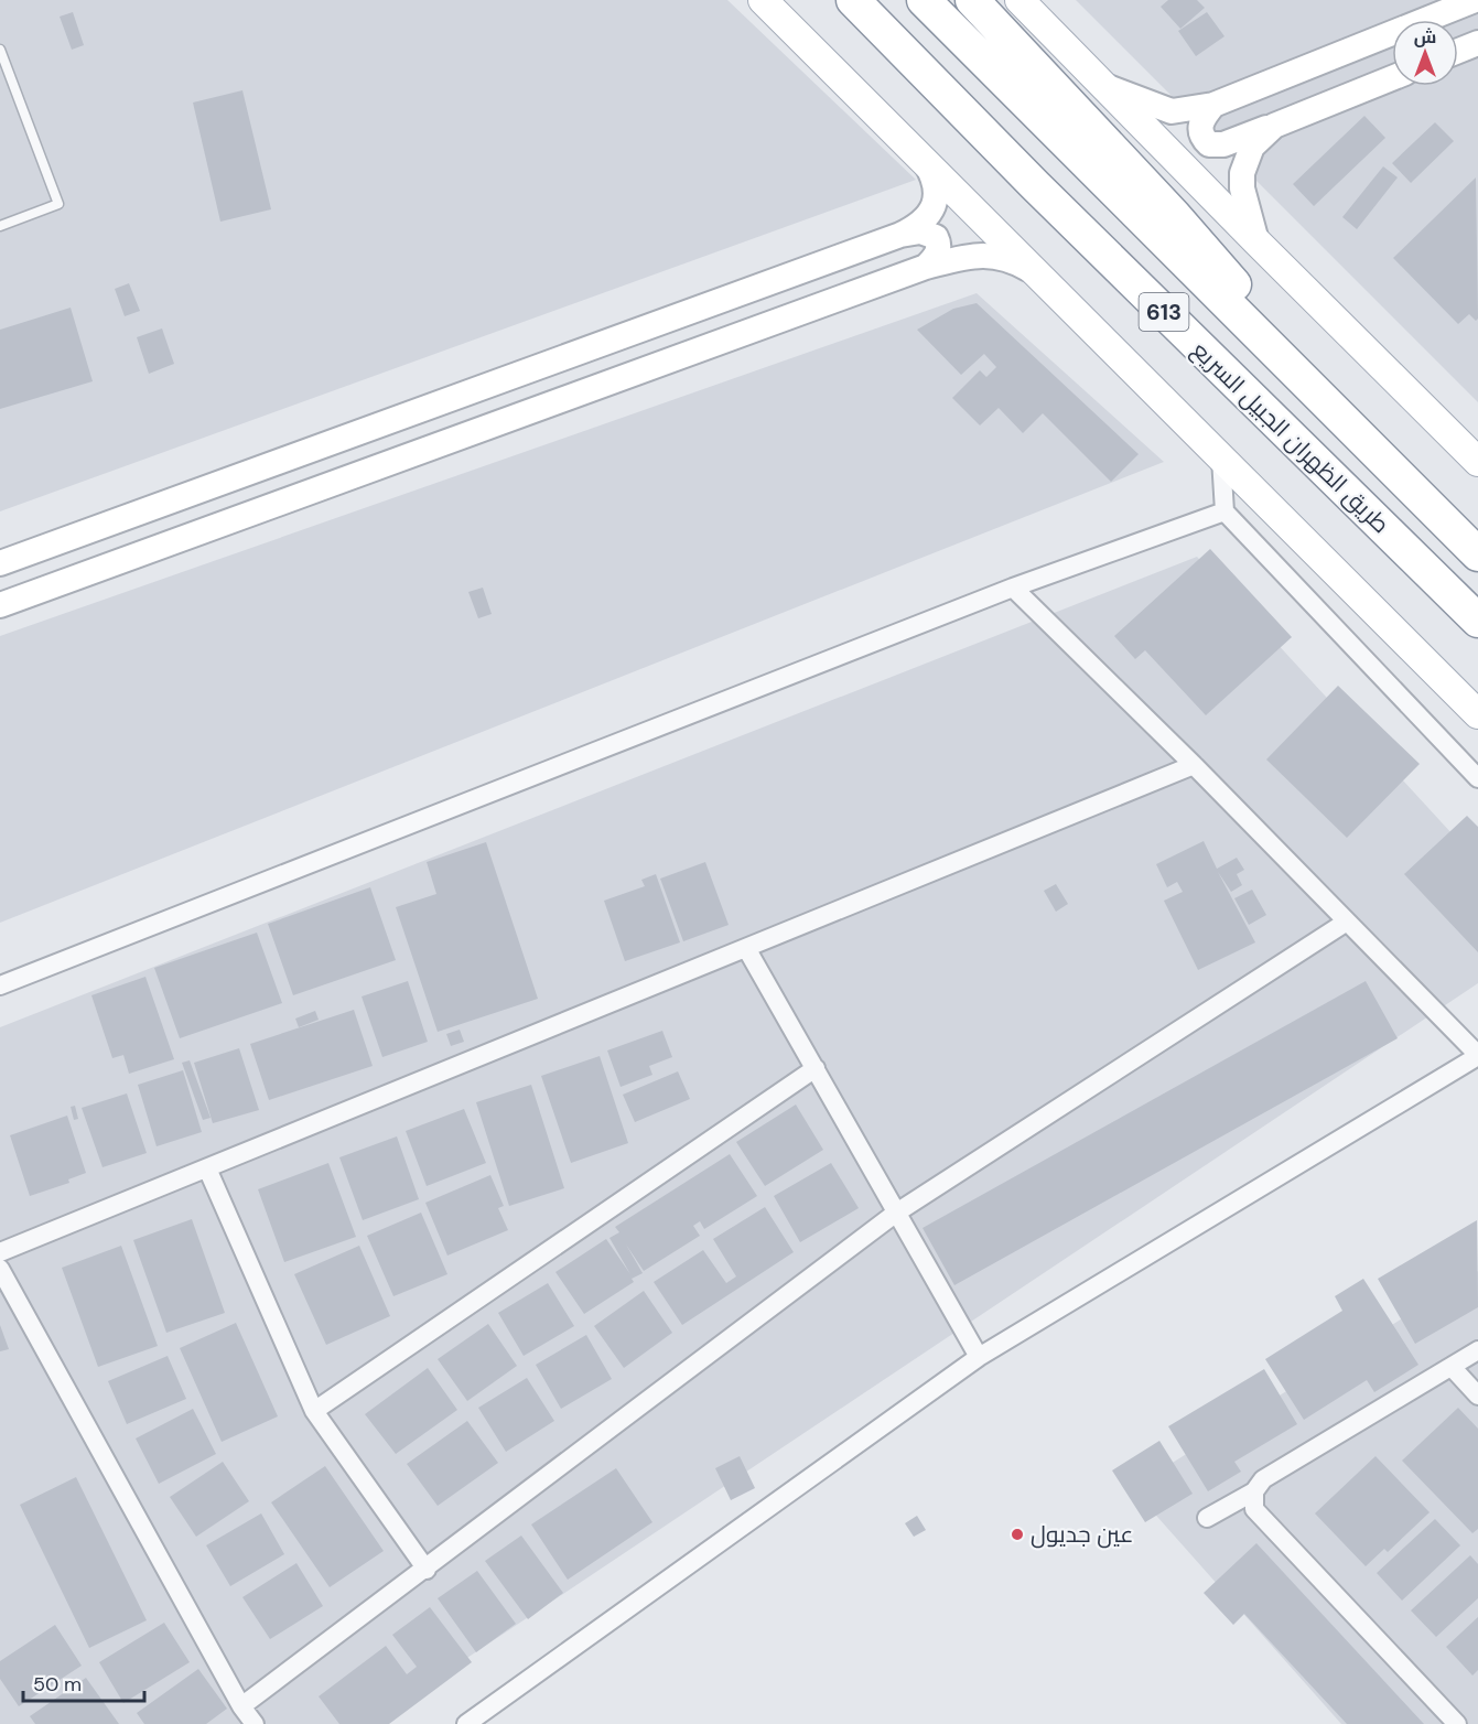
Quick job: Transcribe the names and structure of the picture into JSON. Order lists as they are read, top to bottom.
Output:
{
  "streets": {
    "highway": ["613", "طريق الظهران الجبيل السريع"]
  },
  "places": ["عين جديول"],
  "scale_bar": "50 m",
  "north": "top"
}
